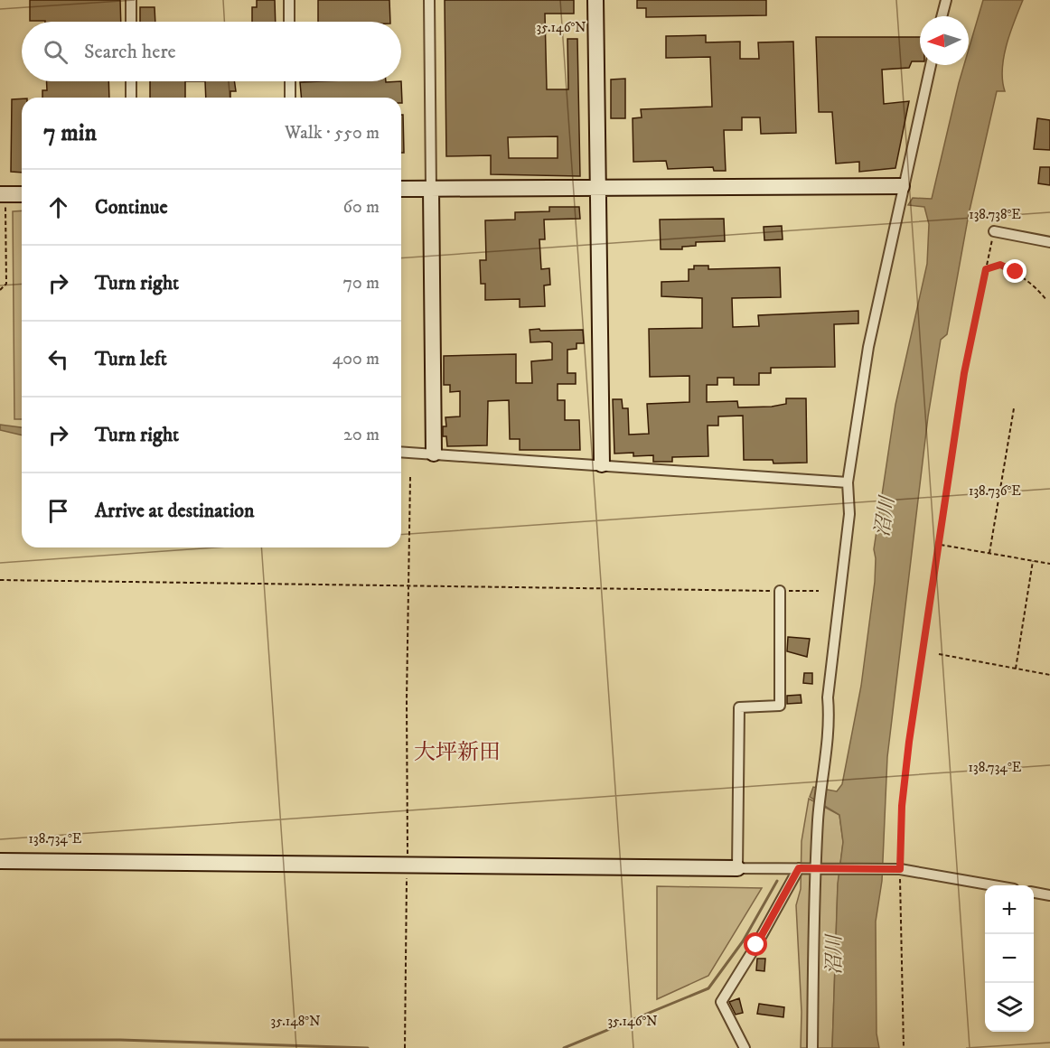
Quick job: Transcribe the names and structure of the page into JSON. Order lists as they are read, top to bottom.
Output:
{
  "districts": ["大坪新田"],
  "water": ["沼川"],
  "north": "left",
  "page": {
    "search": "Search here",
    "heading": ["7 min", "Walk · 550 m"],
    "list": [
      ["Continue", "60 m"],
      ["Turn right", "70 m"],
      ["Turn left", "400 m"],
      ["Turn right", "20 m"],
      "Arrive at destination"
    ],
    "map_buttons": ["+", "−"]
  },
  "coordinates": [
    "35.146°N",
    "138.738°E",
    "138.736°E",
    "138.734°E",
    "35.148°N"
  ]
}
